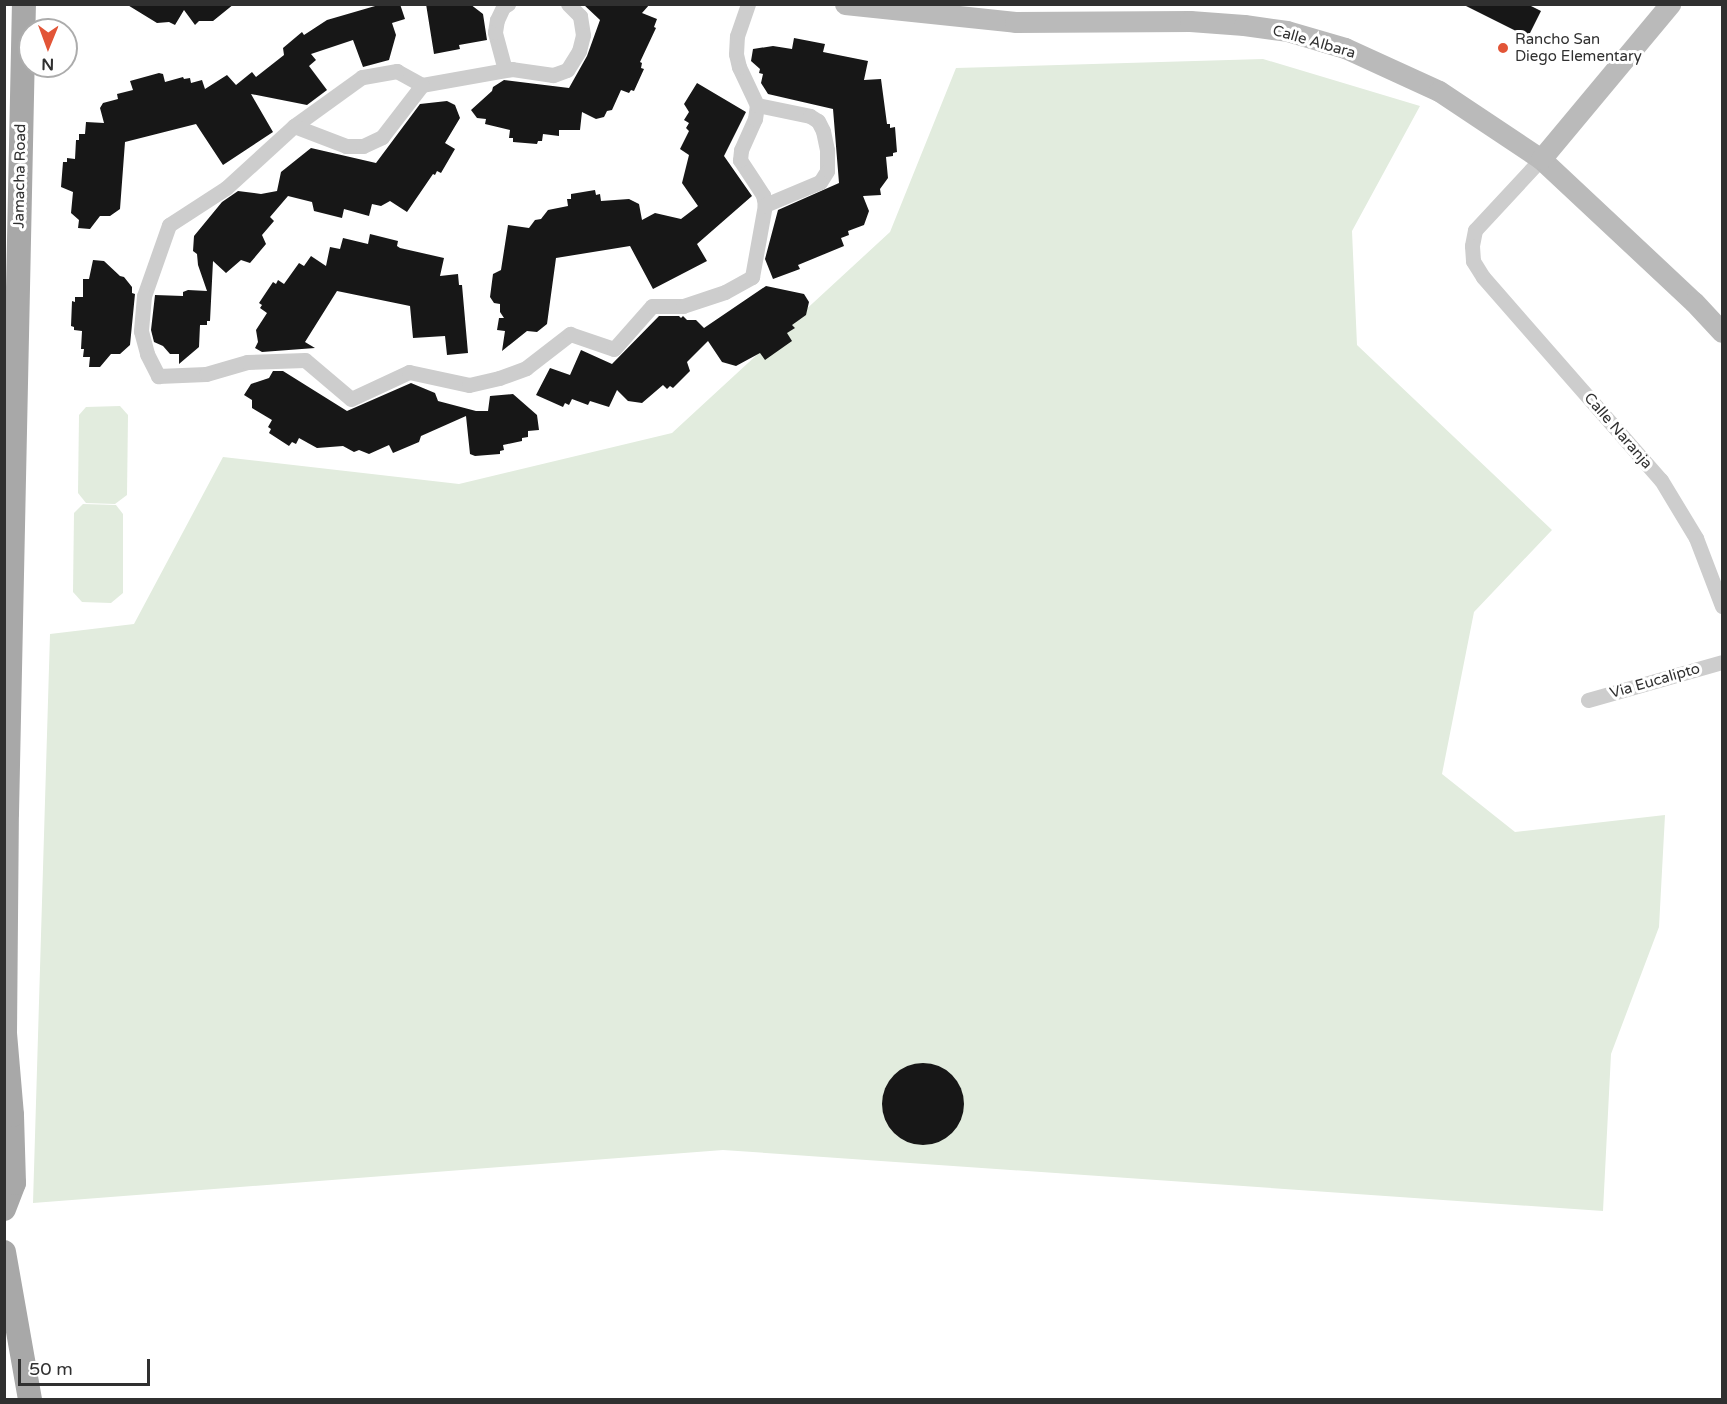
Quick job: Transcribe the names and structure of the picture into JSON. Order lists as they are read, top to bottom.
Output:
{
  "streets": {
    "main road": ["Jamacha Road"],
    "street": ["Calle Albara", "Calle Naranja", "Via Eucalipto"]
  },
  "crossings": [
    ["Calle Albara", "Calle Naranja"]
  ],
  "places": ["Rancho San Diego Elementary"],
  "scale_bar": "50 m",
  "north": "bottom"
}
